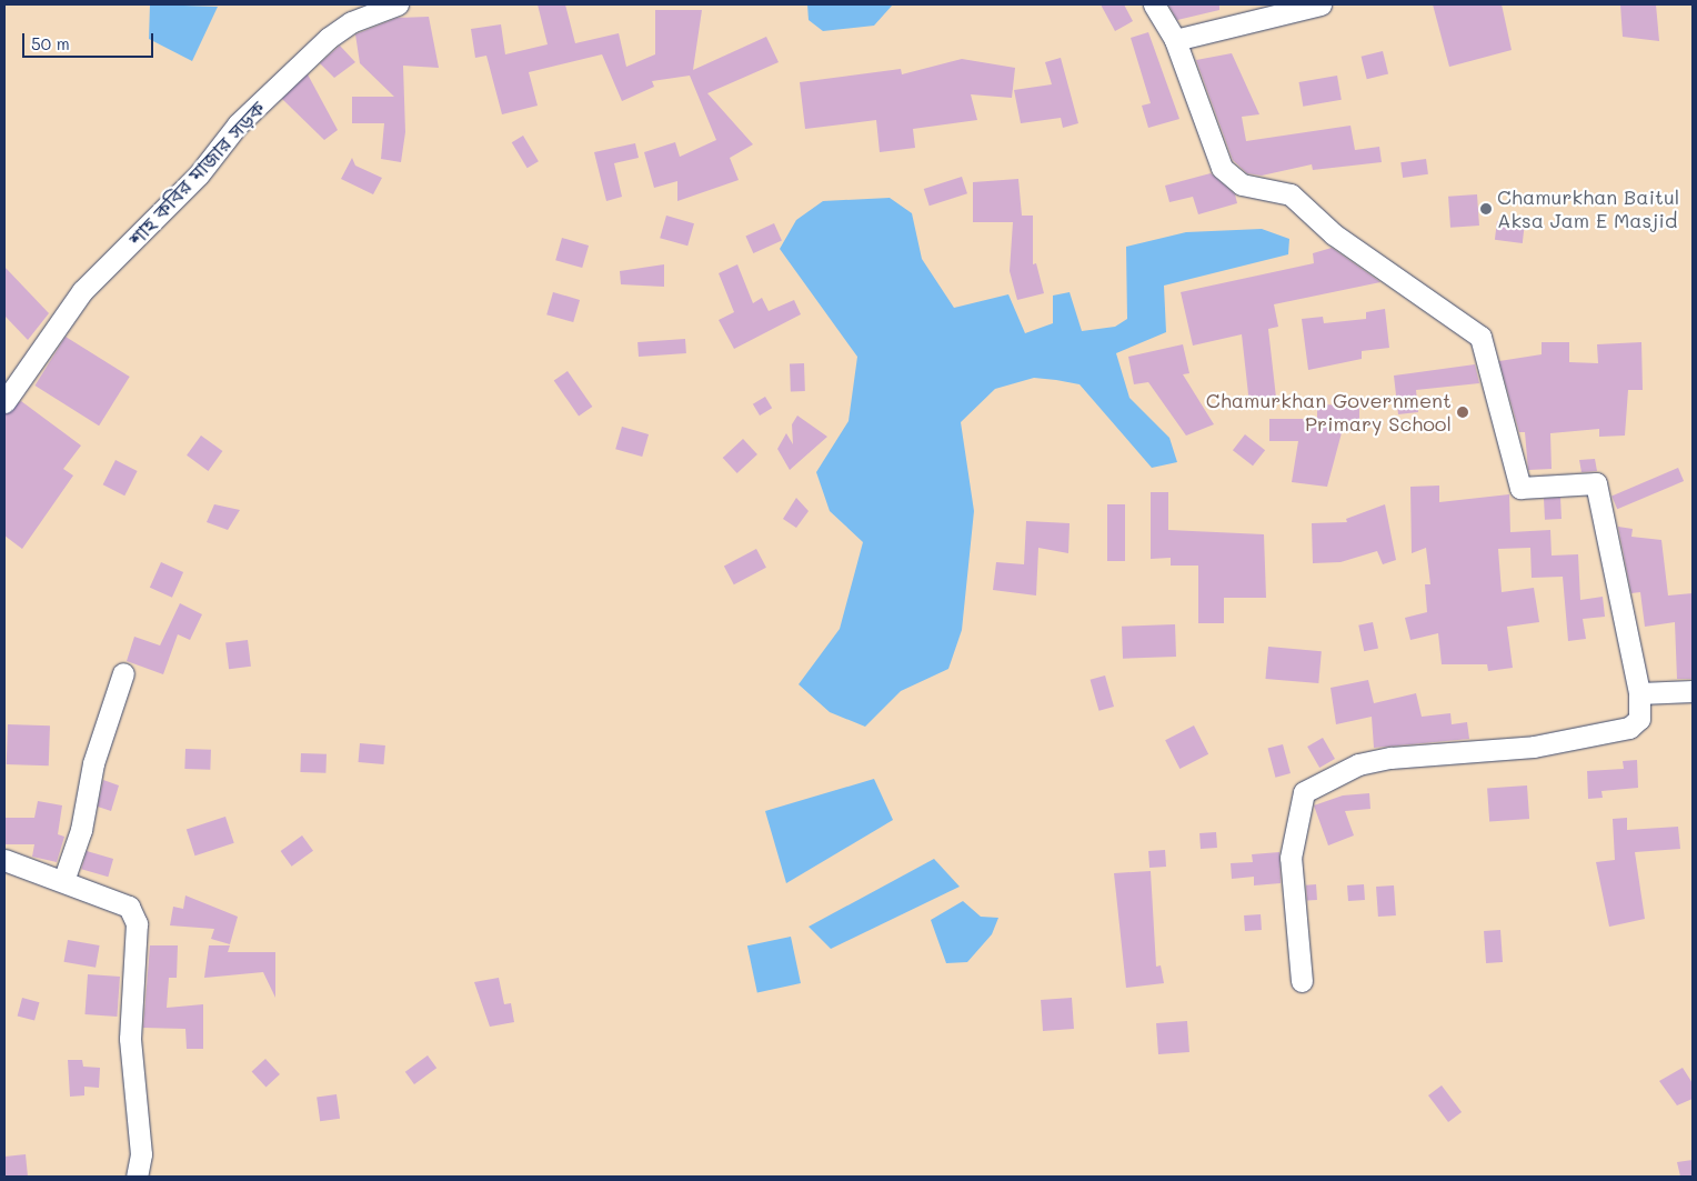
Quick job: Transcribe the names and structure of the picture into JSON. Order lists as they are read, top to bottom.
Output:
{
  "streets": {
    "street": ["শাহ কবির মাজার সড়ক"]
  },
  "places": ["Chamurkhan Baitul Aksa Jam E Masjid", "Chamurkhan Government Primary School"],
  "scale_bar": "50 m"
}
